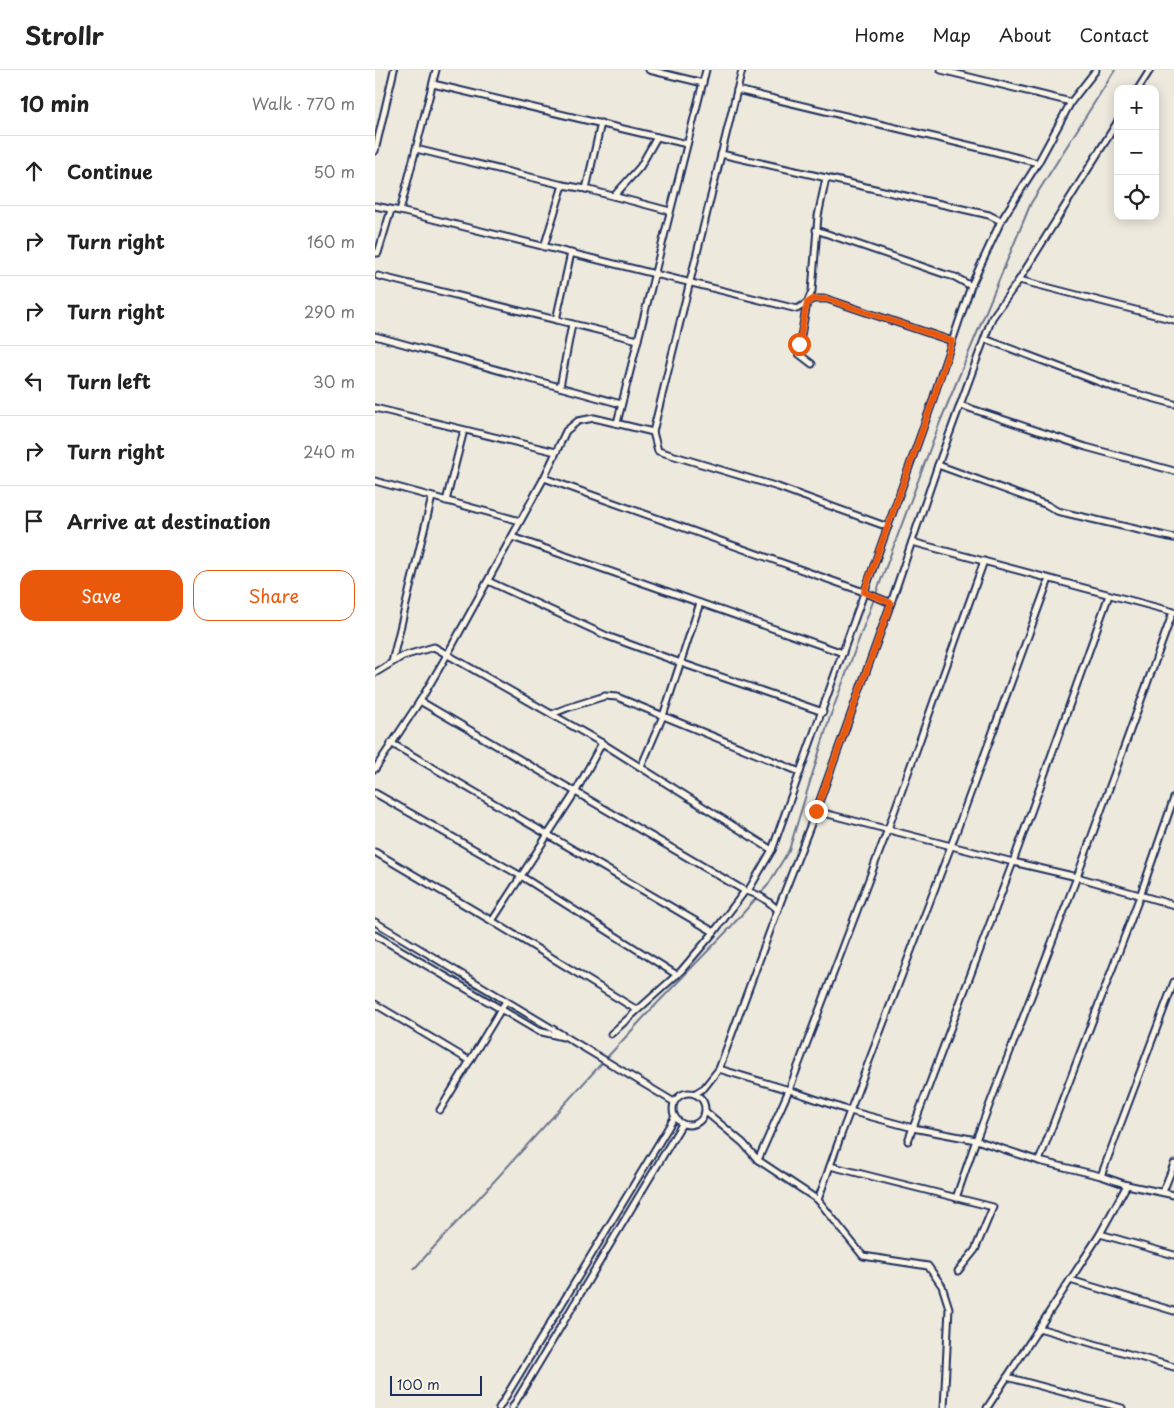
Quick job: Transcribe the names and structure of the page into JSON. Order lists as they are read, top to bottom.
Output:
{
  "scale_bar": "100 m",
  "page": {
    "header": "Strollr",
    "nav": [
      "Home",
      "Map",
      "About",
      "Contact"
    ],
    "heading": ["10 min", "Walk · 770 m"],
    "map_buttons": ["+", "−"],
    "list": [
      ["Continue", "50 m"],
      ["Turn right", "160 m"],
      ["Turn right", "290 m"],
      ["Turn left", "30 m"],
      ["Turn right", "240 m"],
      "Arrive at destination"
    ],
    "buttons": ["Save", "Share"],
    "scale": "100 m"
  }
}
